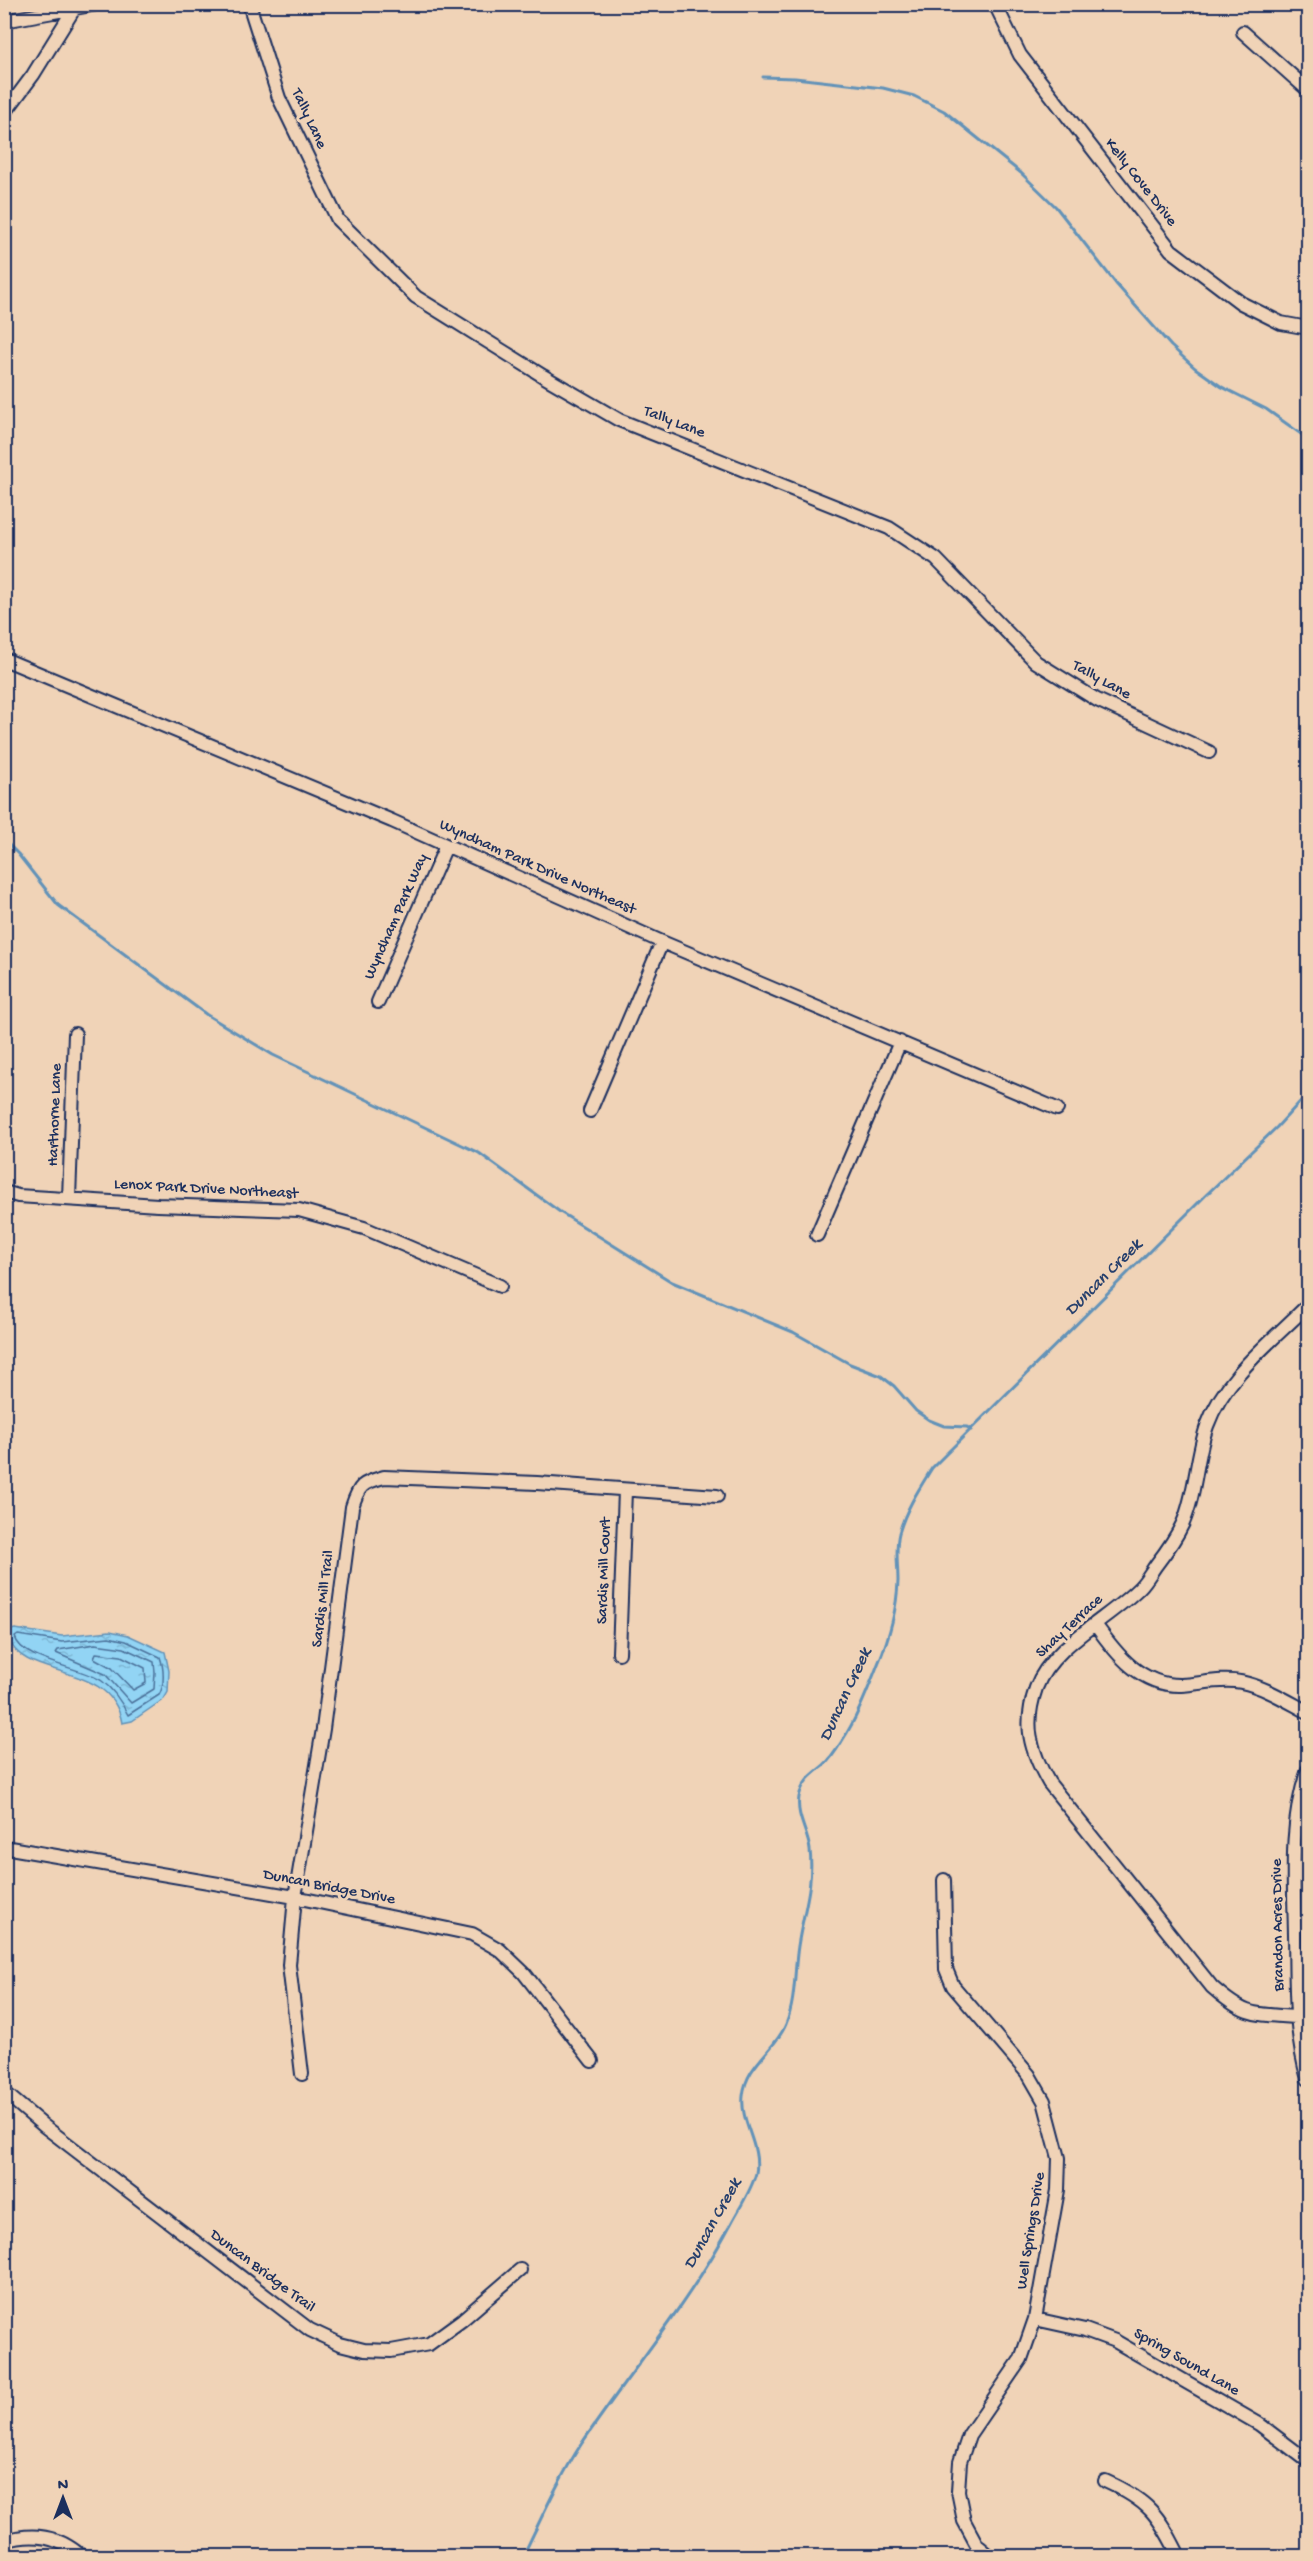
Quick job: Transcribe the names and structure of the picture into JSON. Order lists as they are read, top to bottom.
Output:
{
  "streets": {
    "street": [
      "Tally Lane",
      "Kelly Cove Drive",
      "Wyndham Park Drive Northeast",
      "Wyndham Park Way",
      "Harthorne Lane",
      "Lenox Park Drive Northeast",
      "Sardis Mill Court",
      "Sardis Mill Trail",
      "Shay Terrace",
      "Duncan Bridge Drive",
      "Brandon Acres Drive",
      "Well Springs Drive",
      "Duncan Bridge Trail",
      "Spring Sound Lane"
    ]
  },
  "crossings": [
    ["Wyndham Park Drive Northeast", "Wyndham Park Way"],
    ["Harthorne Lane", "Lenox Park Drive Northeast"],
    ["Sardis Mill Court", "Sardis Mill Trail"],
    ["Sardis Mill Trail", "Duncan Bridge Drive"],
    ["Shay Terrace", "Brandon Acres Drive"],
    ["Well Springs Drive", "Spring Sound Lane"]
  ],
  "water": ["Duncan Creek"],
  "north": "top"
}
